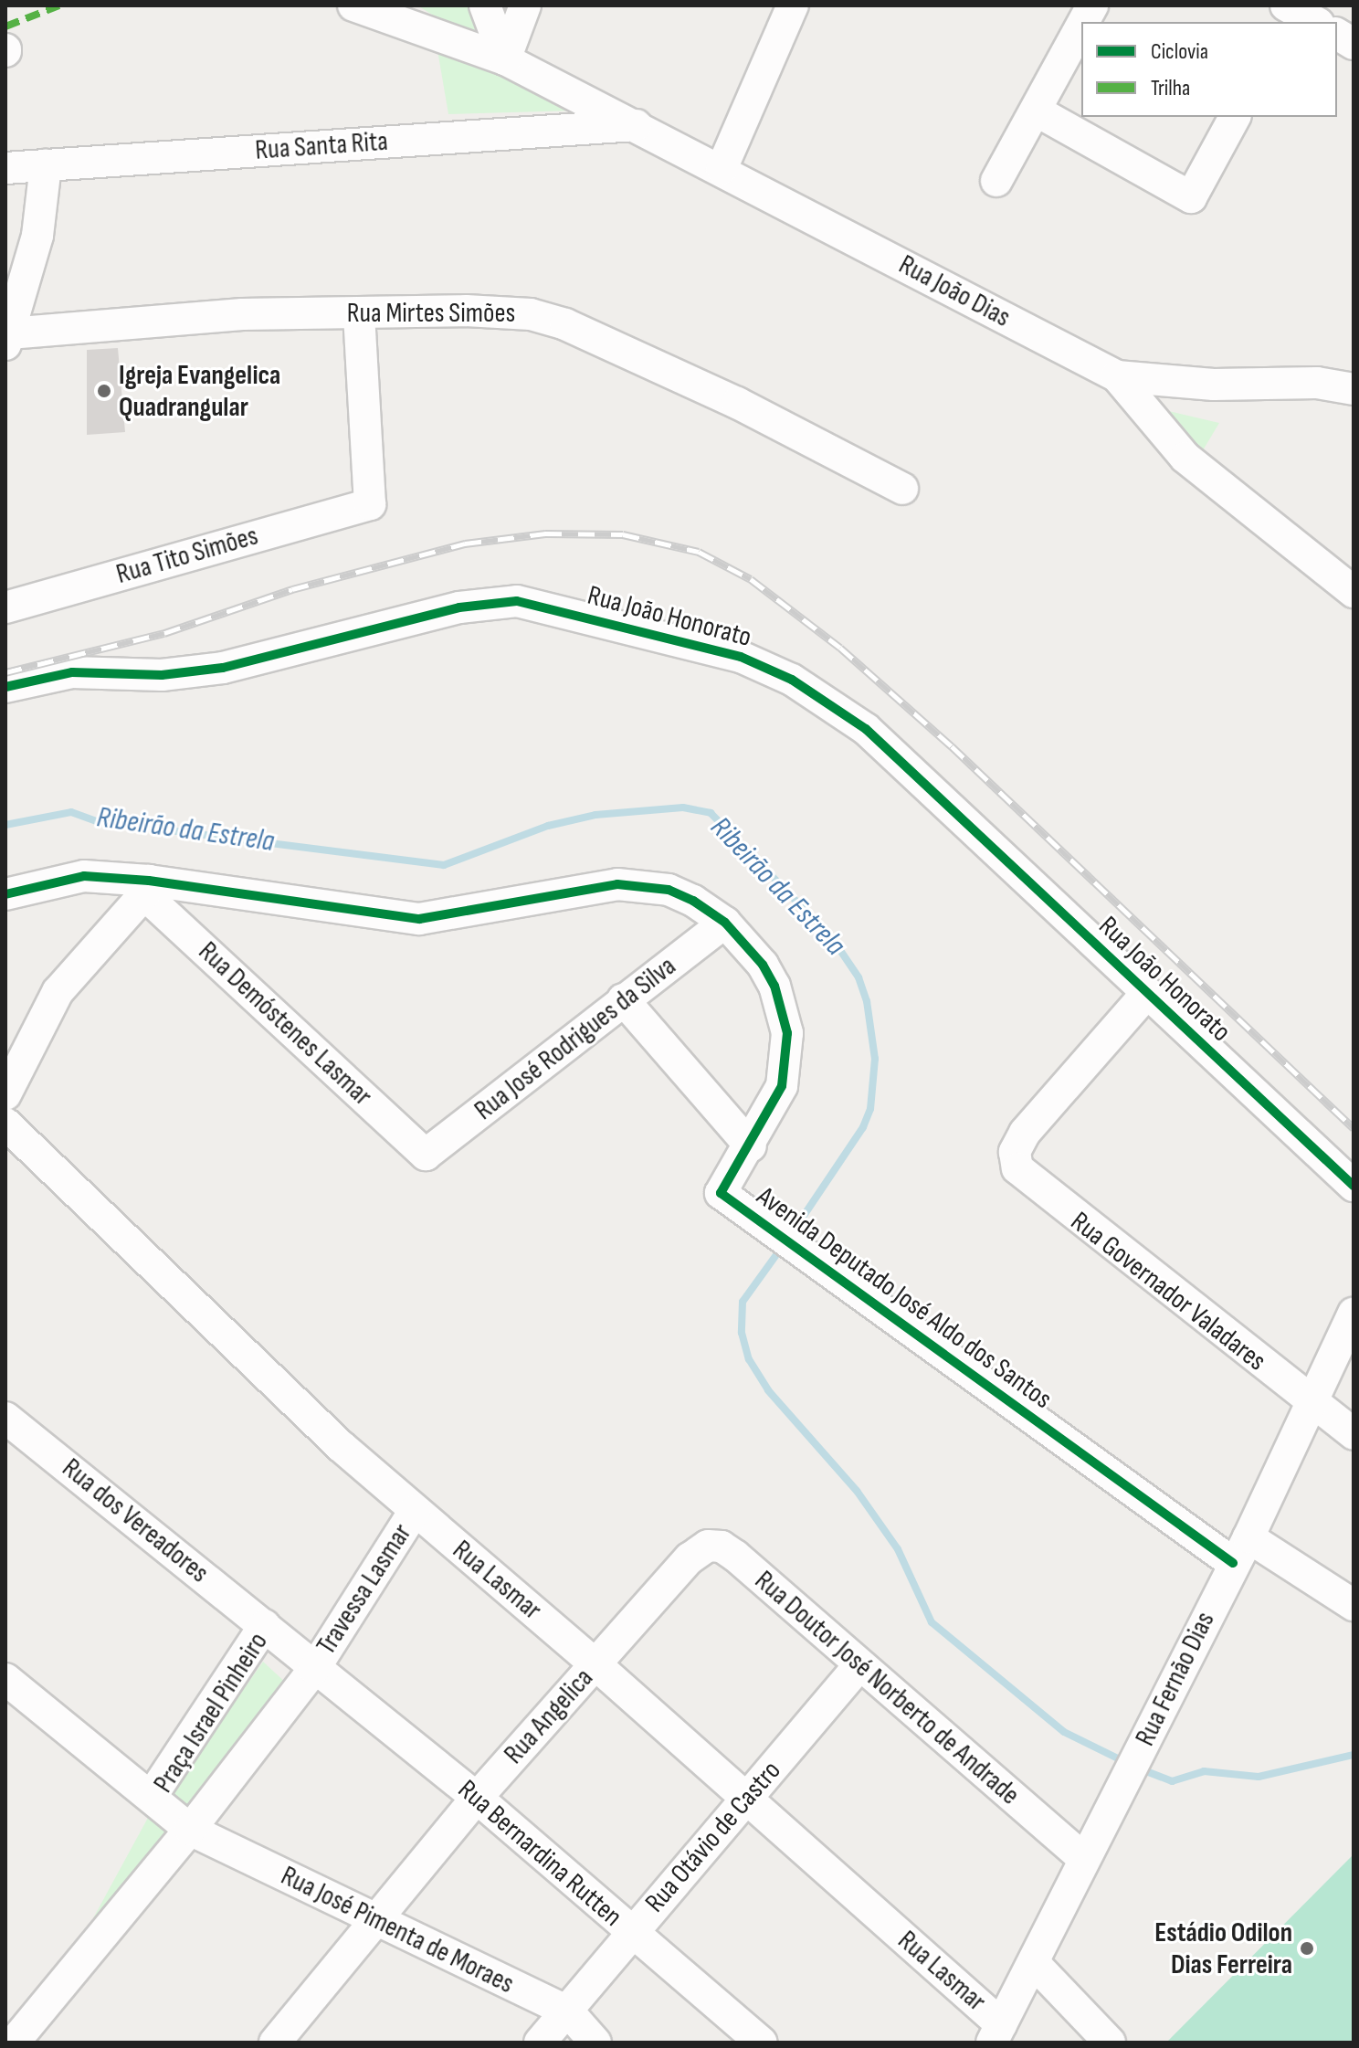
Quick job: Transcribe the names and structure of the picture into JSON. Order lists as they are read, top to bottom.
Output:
{
  "streets": {
    "street": [
      "Rua Santa Rita",
      "Rua João Dias",
      "Rua Mirtes Simões",
      "Rua Tito Simões",
      "Rua João Honorato",
      "Rua Demóstenes Lasmar",
      "Rua José Rodrigues da Silva",
      "Rua Governador Valadares",
      "Avenida Deputado José Aldo dos Santos",
      "Rua dos Vereadores",
      "Rua Lasmar",
      "Travessa Lasmar",
      "Rua Fernão Dias",
      "Rua Doutor José Norberto de Andrade",
      "Praça Israel Pinheiro",
      "Rua Angelica",
      "Rua Otávio de Castro",
      "Rua Bernardina Rutten",
      "Rua José Pimenta de Moraes"
    ]
  },
  "crossings": [
    ["Rua Santa Rita", "Rua João Dias"],
    ["Rua Mirtes Simões", "Rua Tito Simões"],
    ["Rua João Honorato", "Rua Governador Valadares"],
    ["Rua Demóstenes Lasmar", "Rua José Rodrigues da Silva"],
    ["Rua Demóstenes Lasmar", "Avenida Deputado José Aldo dos Santos"],
    ["Rua José Rodrigues da Silva", "Avenida Deputado José Aldo dos Santos"],
    ["Rua Governador Valadares", "Rua Fernão Dias"],
    ["Avenida Deputado José Aldo dos Santos", "Rua Fernão Dias"],
    ["Rua dos Vereadores", "Praça Israel Pinheiro"],
    ["Rua Lasmar", "Travessa Lasmar"],
    ["Rua Lasmar", "Rua Fernão Dias"],
    ["Rua Lasmar", "Rua Angelica"],
    ["Rua Lasmar", "Rua Otávio de Castro"],
    ["Travessa Lasmar", "Praça Israel Pinheiro"],
    ["Travessa Lasmar", "Rua Bernardina Rutten"],
    ["Rua Fernão Dias", "Rua Doutor José Norberto de Andrade"],
    ["Rua Doutor José Norberto de Andrade", "Rua Angelica"],
    ["Rua Doutor José Norberto de Andrade", "Rua Otávio de Castro"],
    ["Praça Israel Pinheiro", "Rua Bernardina Rutten"],
    ["Praça Israel Pinheiro", "Rua José Pimenta de Moraes"],
    ["Rua Angelica", "Rua Bernardina Rutten"],
    ["Rua Angelica", "Rua José Pimenta de Moraes"],
    ["Rua Otávio de Castro", "Rua Bernardina Rutten"],
    ["Rua Otávio de Castro", "Rua José Pimenta de Moraes"]
  ],
  "water": ["Ribeirão da Estrela"],
  "places": ["Igreja Evangelica Quadrangular", "Estádio Odilon Dias Ferreira"],
  "legend": ["Ciclovia", "Trilha"]
}
